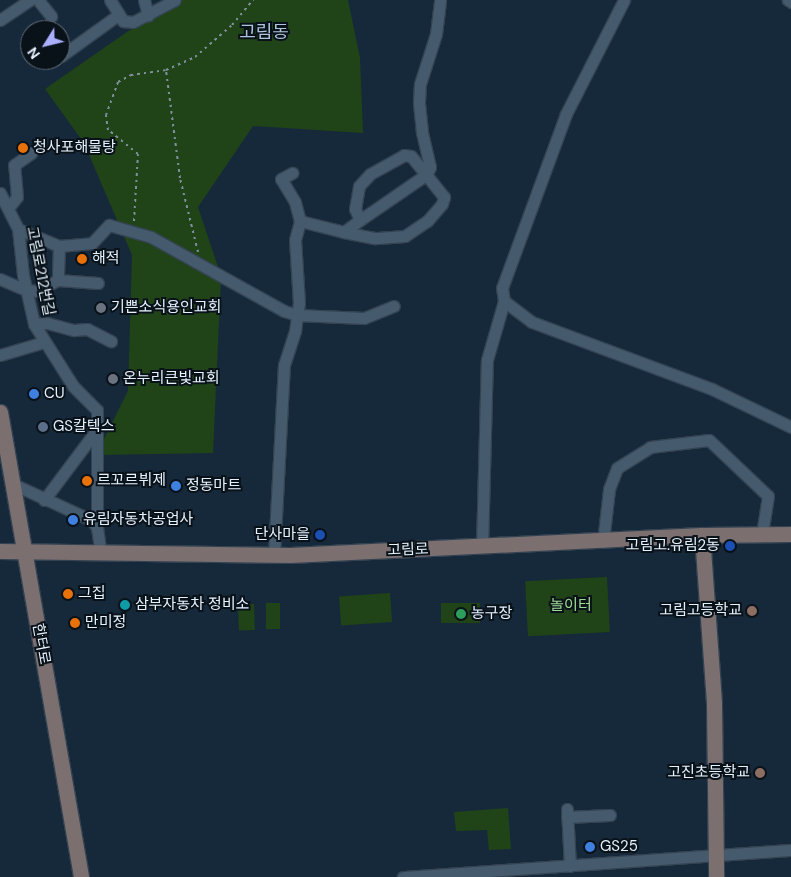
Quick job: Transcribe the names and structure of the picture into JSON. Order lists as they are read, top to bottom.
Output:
{
  "streets": {
    "street": ["고림로212번길", "고림로", "한터로"]
  },
  "crossings": [
    ["고림로212번길", "고림로"],
    ["고림로", "한터로"]
  ],
  "districts": ["고림동"],
  "parks": ["놀이터"],
  "places": [
    "청사포해물탕",
    "해적",
    "기쁜소식용인교회",
    "온누리큰빛교회",
    "CU",
    "GS칼텍스",
    "르꼬르뷔제",
    "정동마트",
    "유림자동차공업사",
    "단사마을",
    "고림고.유림2동",
    "그집",
    "삼부자동차 정비소",
    "고림고등학교",
    "농구장",
    "만미정",
    "고진초등학교",
    "GS25"
  ],
  "north": "bottom left"
}
